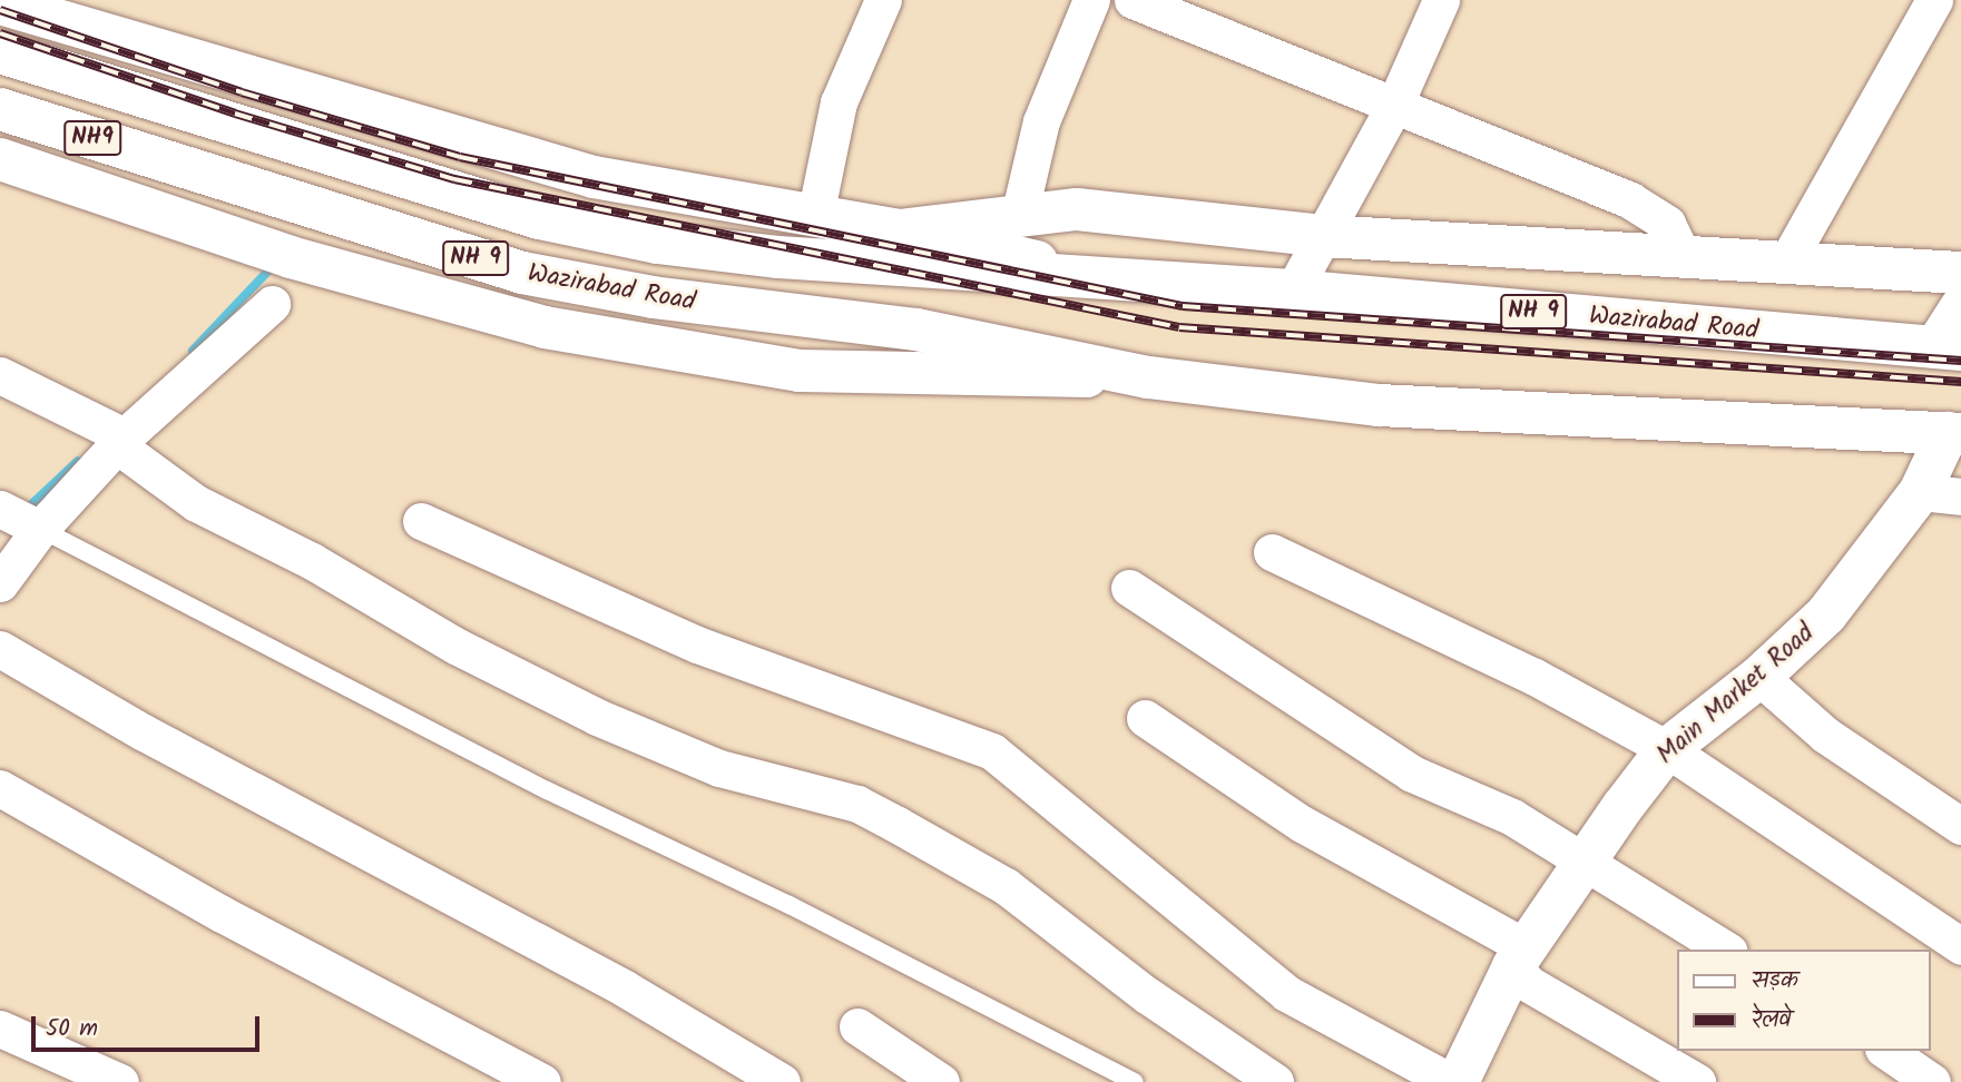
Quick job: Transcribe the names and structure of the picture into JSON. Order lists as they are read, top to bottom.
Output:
{
  "streets": {
    "main road": [
      "NH9",
      "NH 9",
      "Wazirabad Road",
      "Main Market Road"
    ]
  },
  "crossings": [
    ["Wazirabad Road", "Main Market Road"]
  ],
  "legend": ["सड़क", "रेलवे"],
  "scale_bar": "50 m"
}
